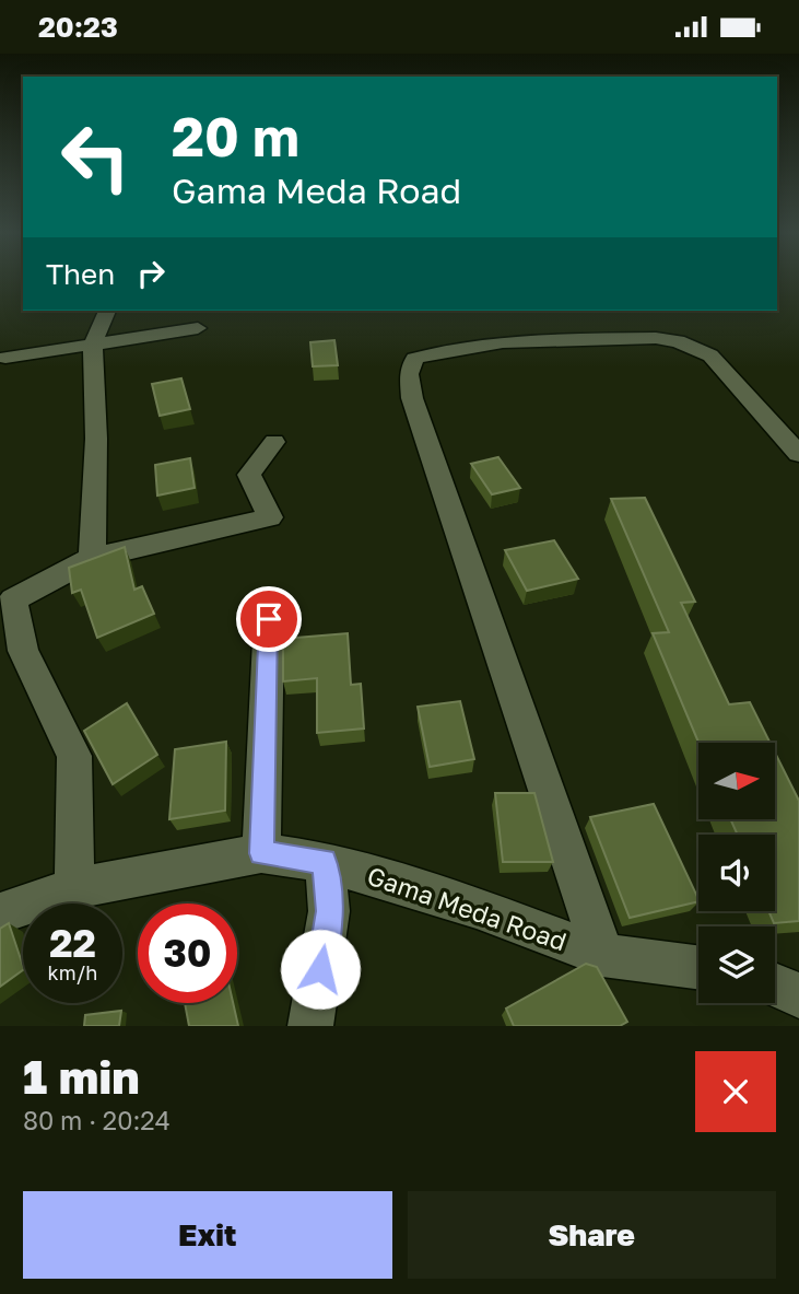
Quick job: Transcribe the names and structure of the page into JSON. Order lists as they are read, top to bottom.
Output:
{
  "streets": {
    "street": ["Gama Meda Road"]
  },
  "north": "right",
  "page": {
    "status": "20:23",
    "turn": ["20 m", "Gama Meda Road"],
    "then": "Then",
    "speed": "22 km/h",
    "limit": "30",
    "heading": ["1 min", "80 m · 20:24"],
    "buttons": ["Exit", "Share"]
  }
}
